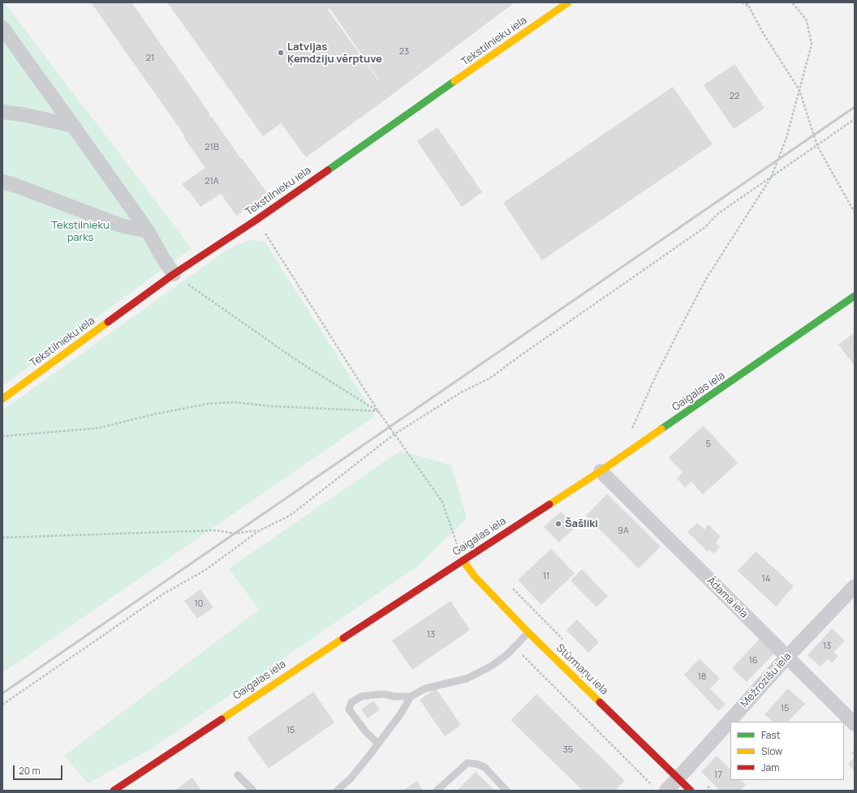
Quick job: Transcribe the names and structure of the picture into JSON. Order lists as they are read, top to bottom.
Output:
{
  "streets": {
    "street": [
      "Tekstilnieku iela",
      "Gaigalas iela",
      "Ādama iela",
      "Stūrmaņu iela",
      "Mežrozīšu iela"
    ]
  },
  "crossings": [
    ["Gaigalas iela", "Ādama iela"],
    ["Gaigalas iela", "Stūrmaņu iela"],
    ["Ādama iela", "Mežrozīšu iela"],
    ["Stūrmaņu iela", "Mežrozīšu iela"]
  ],
  "parks": ["Tekstilnieku parks"],
  "places": ["Latvijas Ķemdziju vērptuve", "Šašliki"],
  "house_numbers": [
    "23",
    "21",
    "22",
    "21B",
    "21A",
    "5",
    "9A",
    "11",
    "14",
    "10",
    "13",
    "13",
    "16",
    "18",
    "15",
    "15",
    "35",
    "17"
  ],
  "legend": ["Fast", "Slow", "Jam"],
  "scale_bar": "20 m"
}
